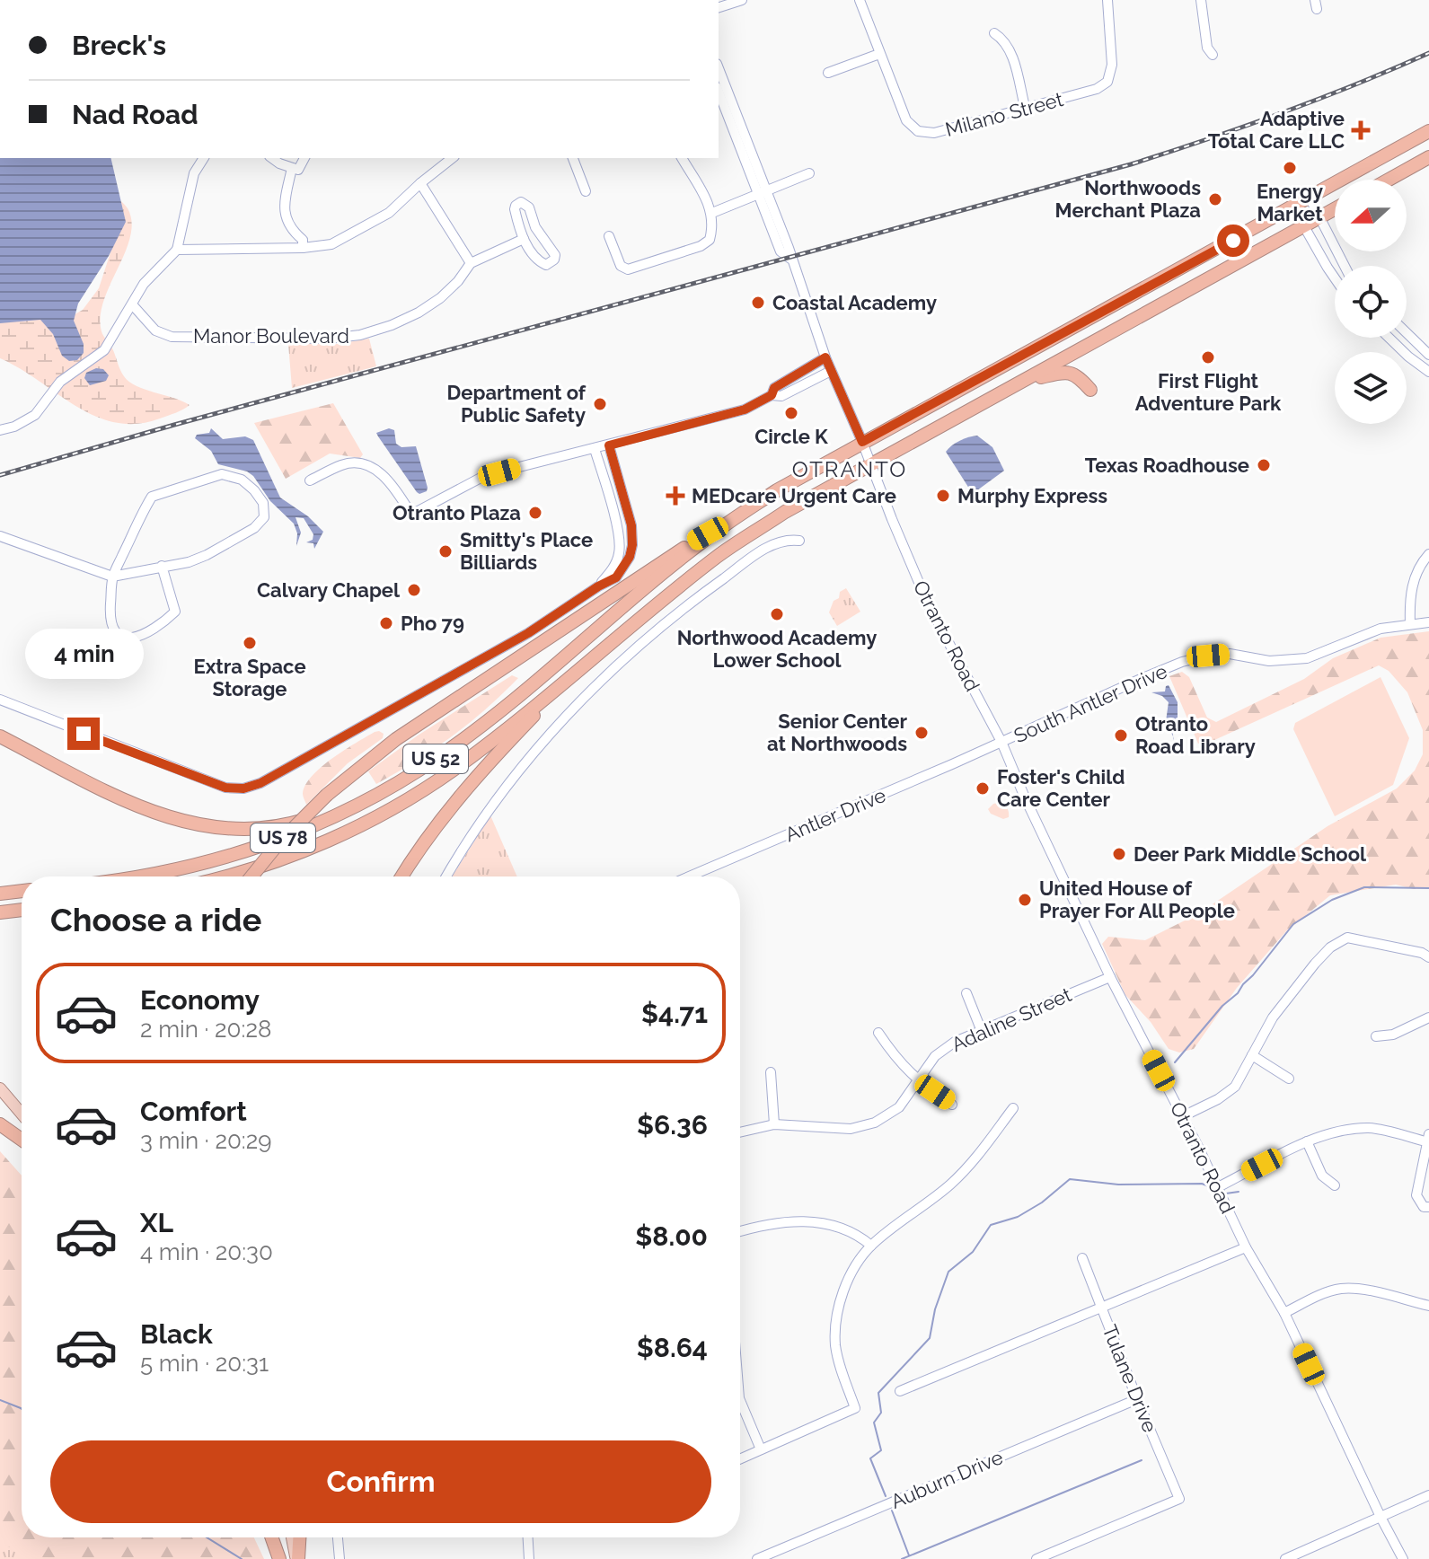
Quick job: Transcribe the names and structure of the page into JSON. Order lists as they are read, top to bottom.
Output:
{
  "streets": {
    "highway": ["US 52", "US 78"],
    "street": [
      "Milano Street",
      "Manor Boulevard",
      "Otranto Road",
      "South Antler Drive",
      "Antler Drive",
      "Adaline Street",
      "Tulane Drive",
      "Auburn Drive"
    ]
  },
  "crossings": [
    ["Otranto Road", "South Antler Drive"],
    ["Otranto Road", "US 52"],
    ["Otranto Road", "Antler Drive"],
    ["Otranto Road", "Adaline Street"],
    ["South Antler Drive", "Antler Drive"],
    ["US 52", "US 78"],
    ["Tulane Drive", "Auburn Drive"]
  ],
  "districts": ["OTRANTO"],
  "places": {
    "health": ["Adaptive Total Care LLC", "MEDcare Urgent Care"],
    "other": [
      "Energy Market",
      "Northwoods Merchant Plaza",
      "Coastal Academy",
      "First Flight Adventure Park",
      "Department of Public Safety",
      "Circle K",
      "Texas Roadhouse",
      "Murphy Express",
      "Otranto Plaza",
      "Smitty's Place Billiards",
      "Calvary Chapel",
      "Northwood Academy Lower School",
      "Pho 79",
      "Extra Space Storage",
      "Senior Center at Northwoods",
      "Otranto Road Library",
      "Foster's Child Care Center",
      "Deer Park Middle School",
      "United House of Prayer For All People"
    ]
  },
  "north": "left",
  "page": {
    "banner": ["Breck's", "Nad Road"],
    "bubble": "4 min",
    "heading": "Choose a ride",
    "list": [
      {
        "name": "Economy",
        "note": "2 min · 20:28",
        "value": "$4.71"
      },
      {
        "name": "Comfort",
        "note": "3 min · 20:29",
        "value": "$6.36"
      },
      {
        "name": "XL",
        "note": "4 min · 20:30",
        "value": "$8.00"
      },
      {
        "name": "Black",
        "note": "5 min · 20:31",
        "value": "$8.64"
      }
    ],
    "buttons": "Confirm"
  }
}
